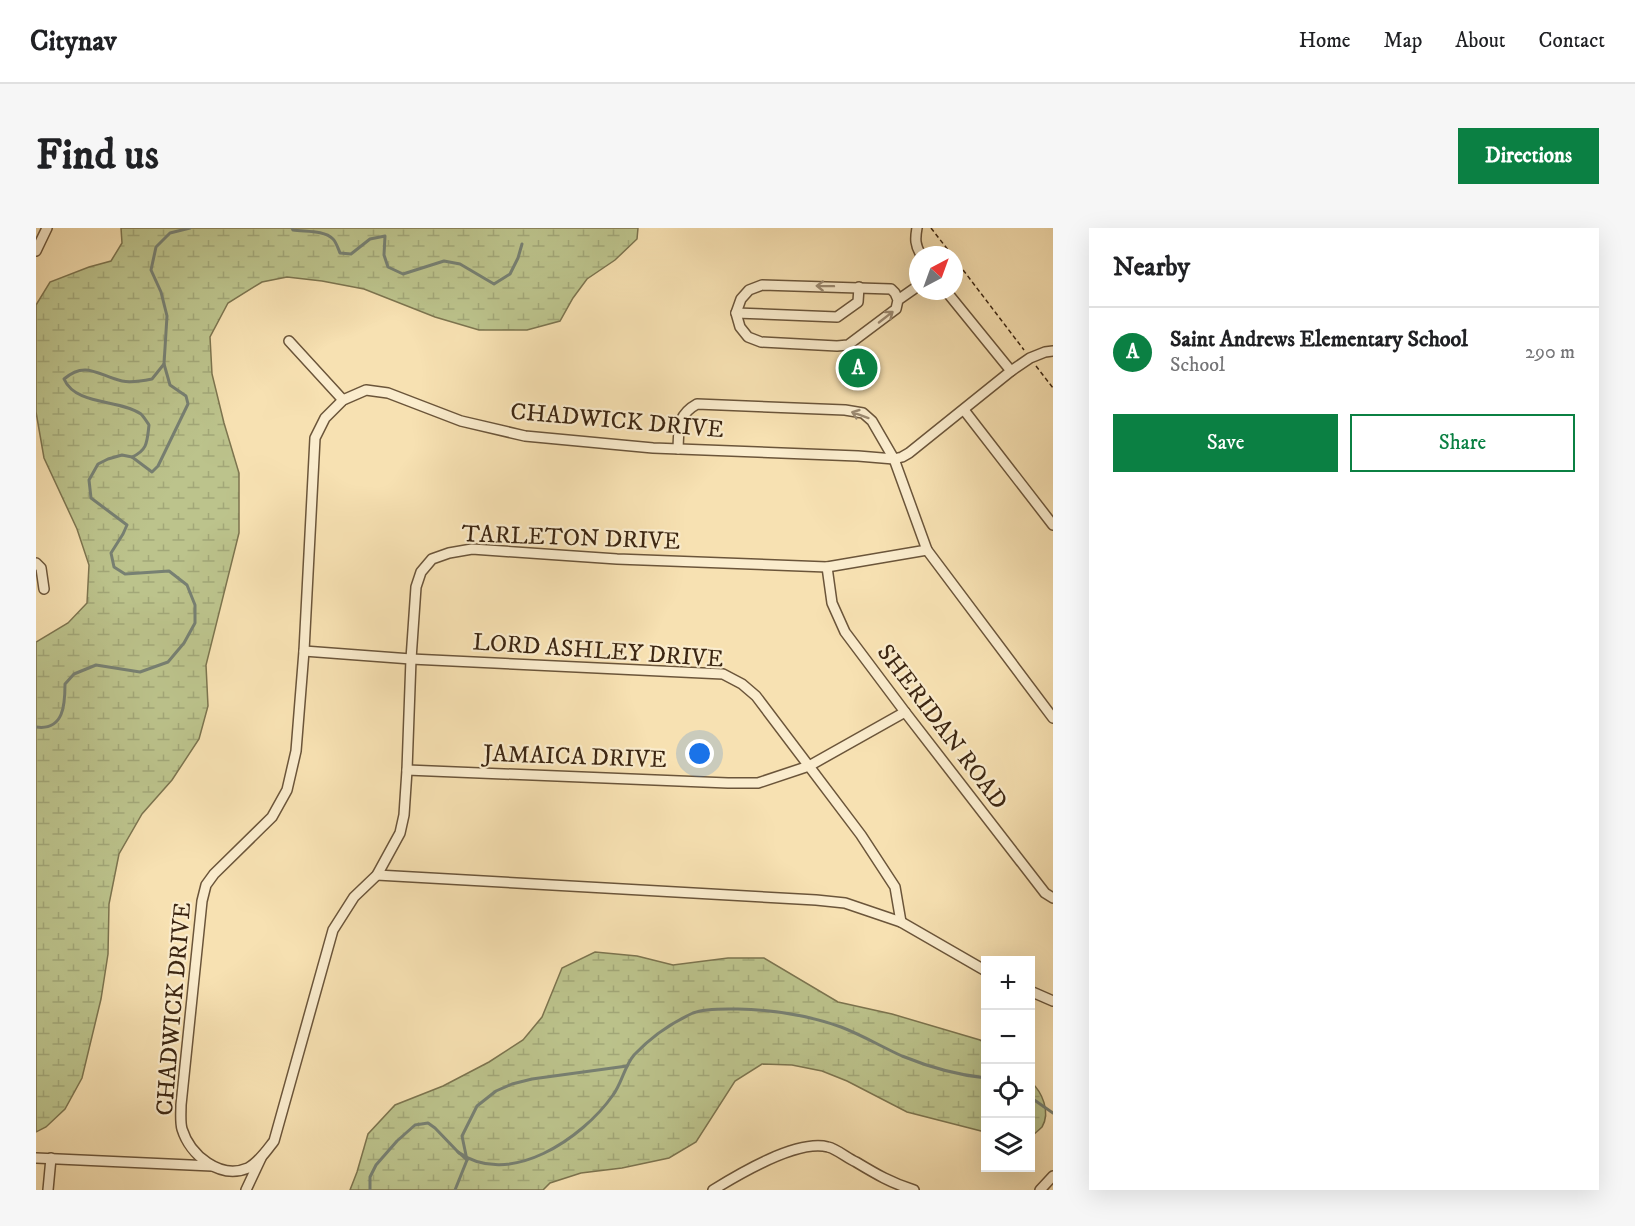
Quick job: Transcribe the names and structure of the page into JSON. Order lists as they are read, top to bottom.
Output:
{
  "streets": {
    "street": [
      "CHADWICK DRIVE",
      "TARLETON DRIVE",
      "LORD ASHLEY DRIVE",
      "SHERIDAN ROAD",
      "JAMAICA DRIVE"
    ]
  },
  "crossings": [
    ["CHADWICK DRIVE", "LORD ASHLEY DRIVE"],
    ["TARLETON DRIVE", "LORD ASHLEY DRIVE"],
    ["TARLETON DRIVE", "SHERIDAN ROAD"],
    ["TARLETON DRIVE", "JAMAICA DRIVE"],
    ["LORD ASHLEY DRIVE", "JAMAICA DRIVE"],
    ["SHERIDAN ROAD", "JAMAICA DRIVE"]
  ],
  "north": "top right",
  "page": {
    "header": "Citynav",
    "nav": [
      "Home",
      "Map",
      "About",
      "Contact"
    ],
    "buttons": [
      "Directions",
      ["Save", "Share"]
    ],
    "title": "Find us",
    "heading": "Nearby",
    "list": [
      {
        "mark": "A",
        "name": "Saint Andrews Elementary School",
        "note": "School",
        "value": "290 m"
      }
    ],
    "pins": "A",
    "map_buttons": ["+", "−"]
  }
}
